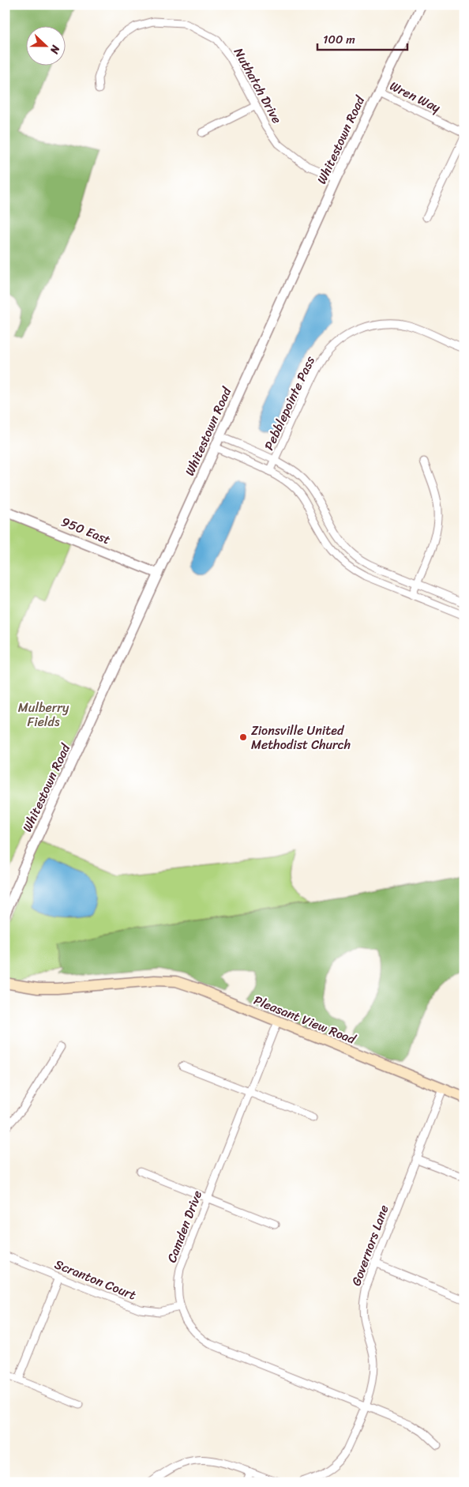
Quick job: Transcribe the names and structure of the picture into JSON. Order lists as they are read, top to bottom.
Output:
{
  "streets": {
    "main road": ["Pleasant View Road"],
    "street": [
      "Nuthatch Drive",
      "Wren Way",
      "Whitestown Road",
      "Pebblepointe Pass",
      "950 East",
      "Camden Drive",
      "Governors Lane",
      "Scranton Court"
    ]
  },
  "crossings": [
    ["Nuthatch Drive", "Whitestown Road"],
    ["Wren Way", "Whitestown Road"],
    ["Whitestown Road", "950 East"],
    ["Pleasant View Road", "Camden Drive"],
    ["Pleasant View Road", "Governors Lane"],
    ["Camden Drive", "Governors Lane"],
    ["Camden Drive", "Scranton Court"]
  ],
  "parks": ["Mulberry Fields"],
  "places": ["Zionsville United Methodist Church"],
  "scale_bar": "100 m",
  "north": "right"
}
